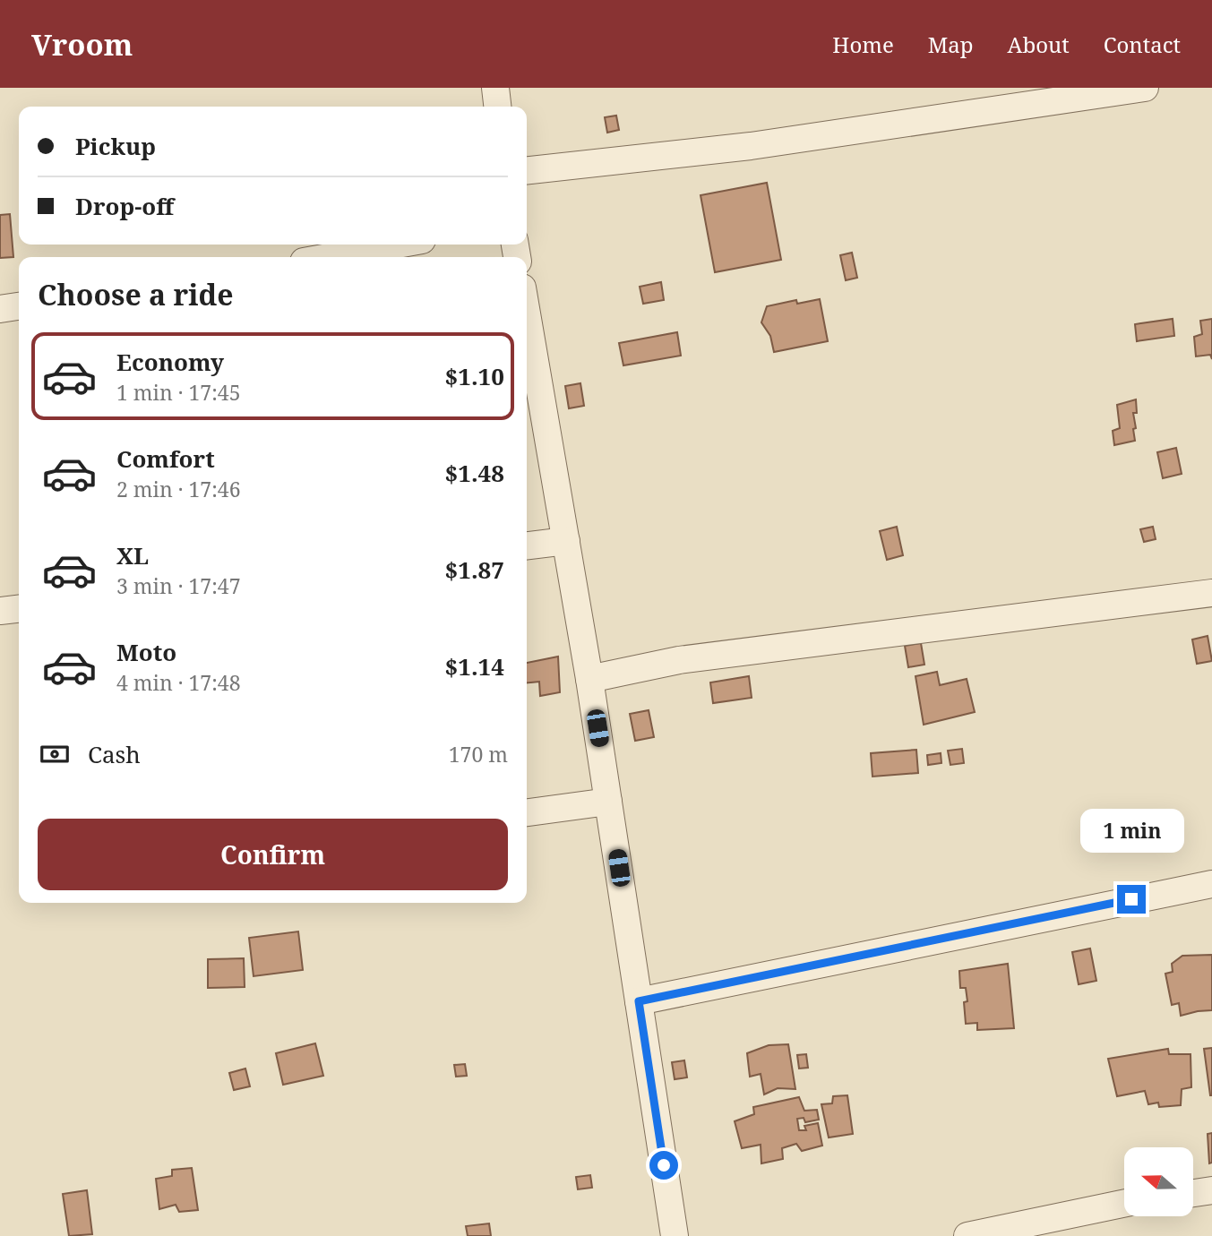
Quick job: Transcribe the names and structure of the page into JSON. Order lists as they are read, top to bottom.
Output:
{
  "north": "left",
  "page": {
    "header": "Vroom",
    "nav": [
      "Home",
      "Map",
      "About",
      "Contact"
    ],
    "banner": ["Pickup", "Drop-off"],
    "heading": "Choose a ride",
    "list": [
      {
        "name": "Economy",
        "note": "1 min · 17:45",
        "value": "$1.10"
      },
      {
        "name": "Comfort",
        "note": "2 min · 17:46",
        "value": "$1.48"
      },
      {
        "name": "XL",
        "note": "3 min · 17:47",
        "value": "$1.87"
      },
      {
        "name": "Moto",
        "note": "4 min · 17:48",
        "value": "$1.14"
      }
    ],
    "pay": ["Cash", "170 m"],
    "buttons": "Confirm",
    "bubble": "1 min"
  }
}
